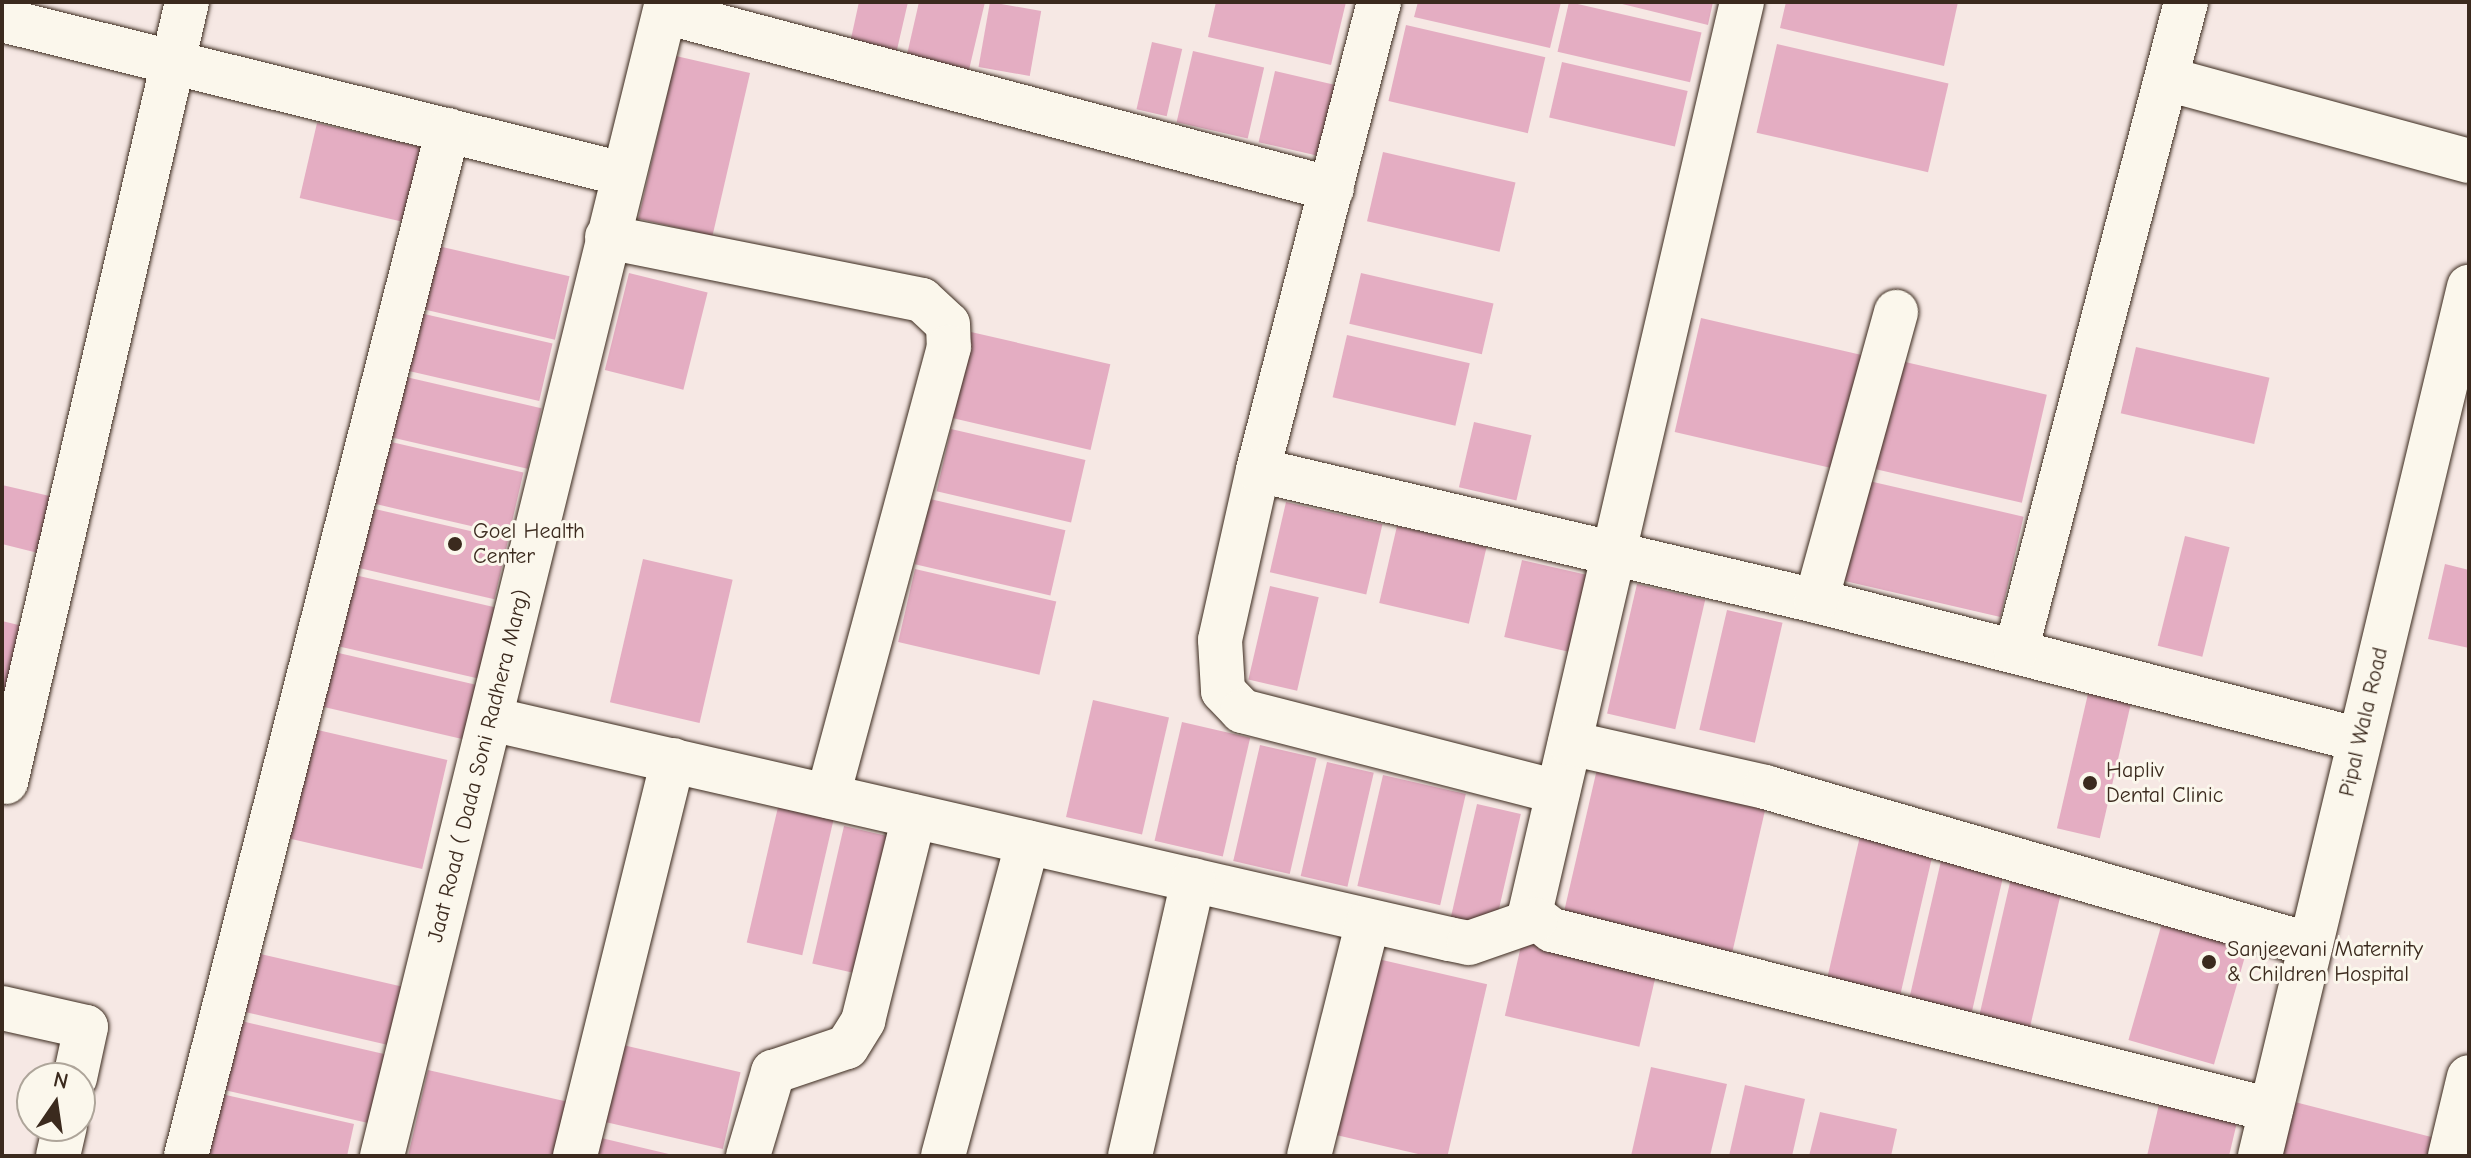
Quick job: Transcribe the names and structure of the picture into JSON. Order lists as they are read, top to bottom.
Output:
{
  "streets": {
    "street": ["Pipal Wala Road", "Jaat Road ( Dada Soni Radhera Marg)"]
  },
  "places": ["Goel Health Center", "Hapliv Dental Clinic", "Sanjeevani Maternity & Children Hospital"],
  "north": "top"
}
